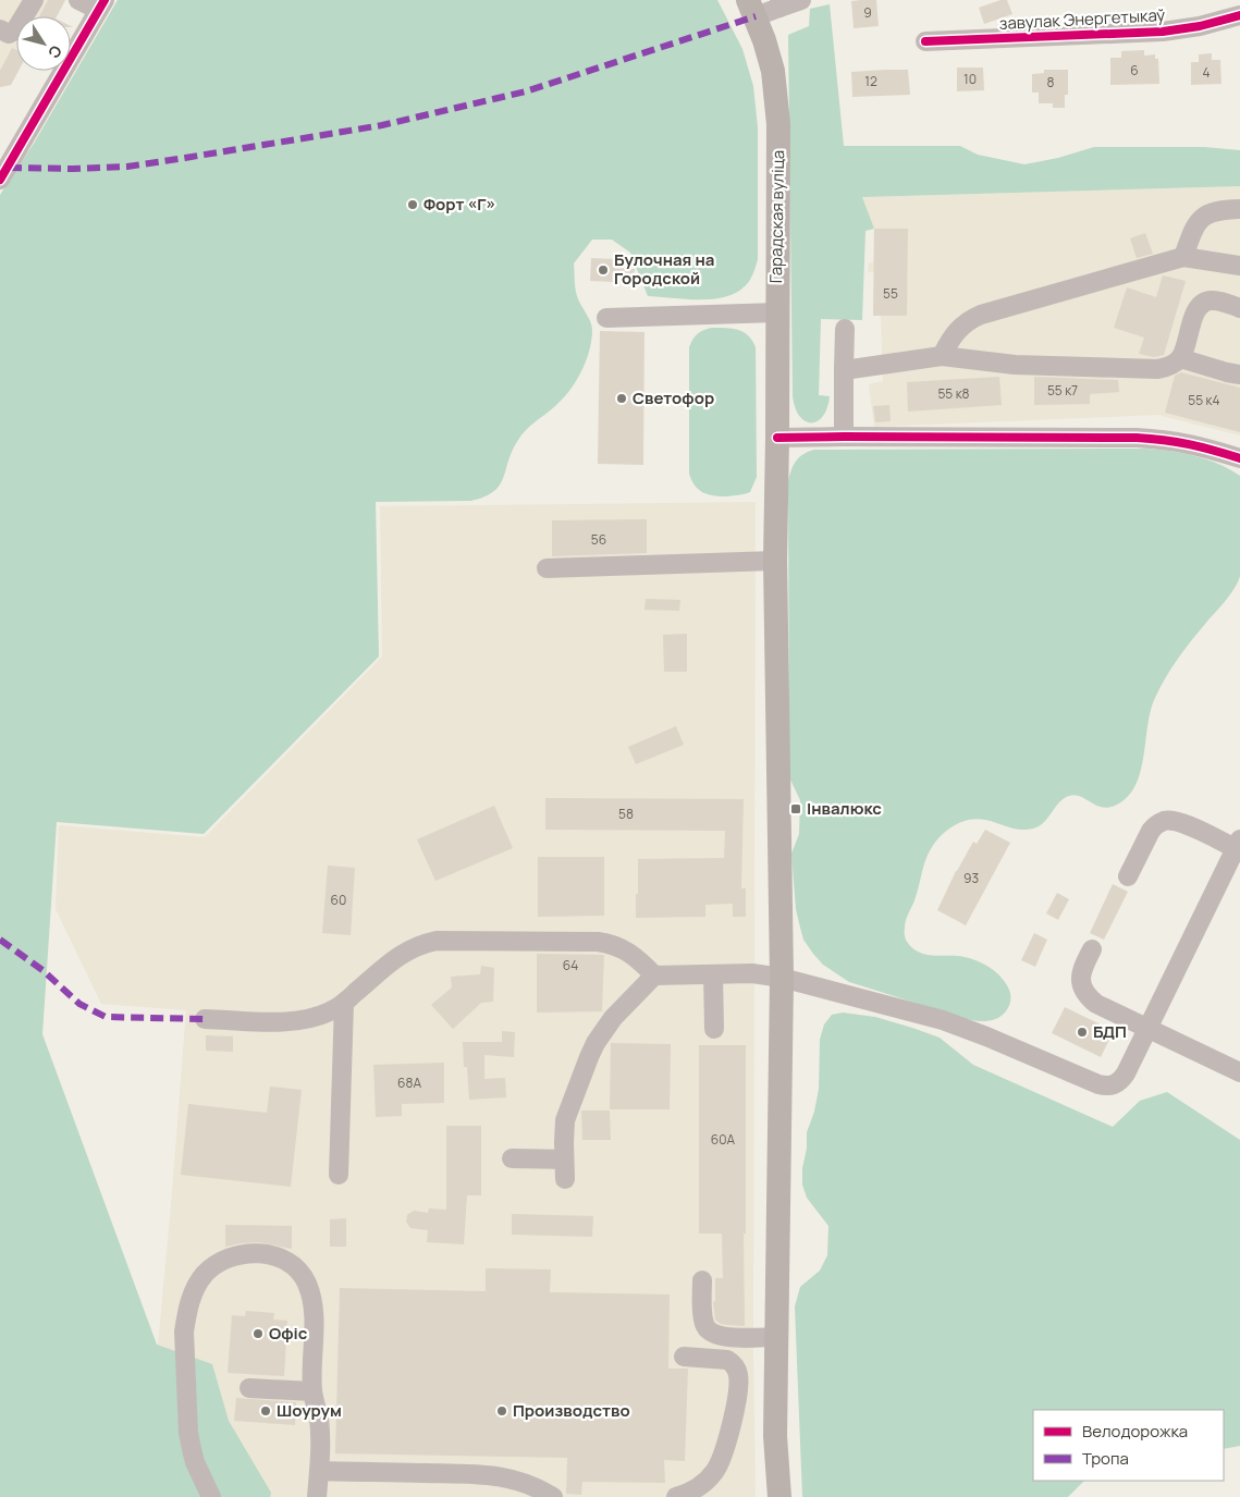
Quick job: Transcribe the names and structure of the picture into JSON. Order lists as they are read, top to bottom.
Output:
{
  "streets": {
    "main road": ["Гарадская вуліца"],
    "street": ["завулак Энергетыкаў"]
  },
  "places": {
    "other": [
      "Форт «Г»",
      "Булочная на Городской",
      "Светофор",
      "БДП",
      "Офіс",
      "Шоурум",
      "Производство"
    ],
    "transit": ["Інвалюкс"]
  },
  "house_numbers": [
    "9",
    "6",
    "4",
    "10",
    "12",
    "8",
    "55",
    "55 к7",
    "55 к8",
    "55 к4",
    "56",
    "58",
    "93",
    "60",
    "64",
    "68А",
    "60А"
  ],
  "legend": ["Велодорожка", "Тропа"],
  "north": "bottom right"
}
